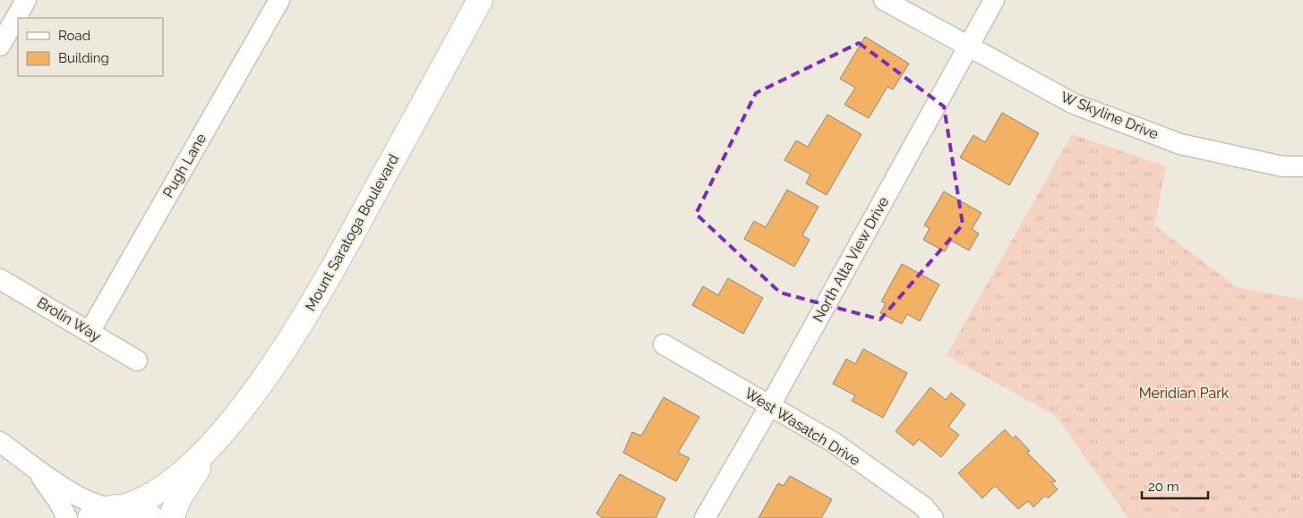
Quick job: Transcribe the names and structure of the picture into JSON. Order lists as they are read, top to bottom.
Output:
{
  "streets": {
    "street": [
      "W Skyline Drive",
      "Pugh Lane",
      "Mount Saratoga Boulevard",
      "North Alta View Drive",
      "Brolin Way",
      "West Wasatch Drive"
    ]
  },
  "crossings": [
    ["W Skyline Drive", "North Alta View Drive"],
    ["Pugh Lane", "Brolin Way"],
    ["North Alta View Drive", "West Wasatch Drive"]
  ],
  "parks": ["Meridian Park"],
  "legend": ["Road", "Building"],
  "scale_bar": "20 m"
}
